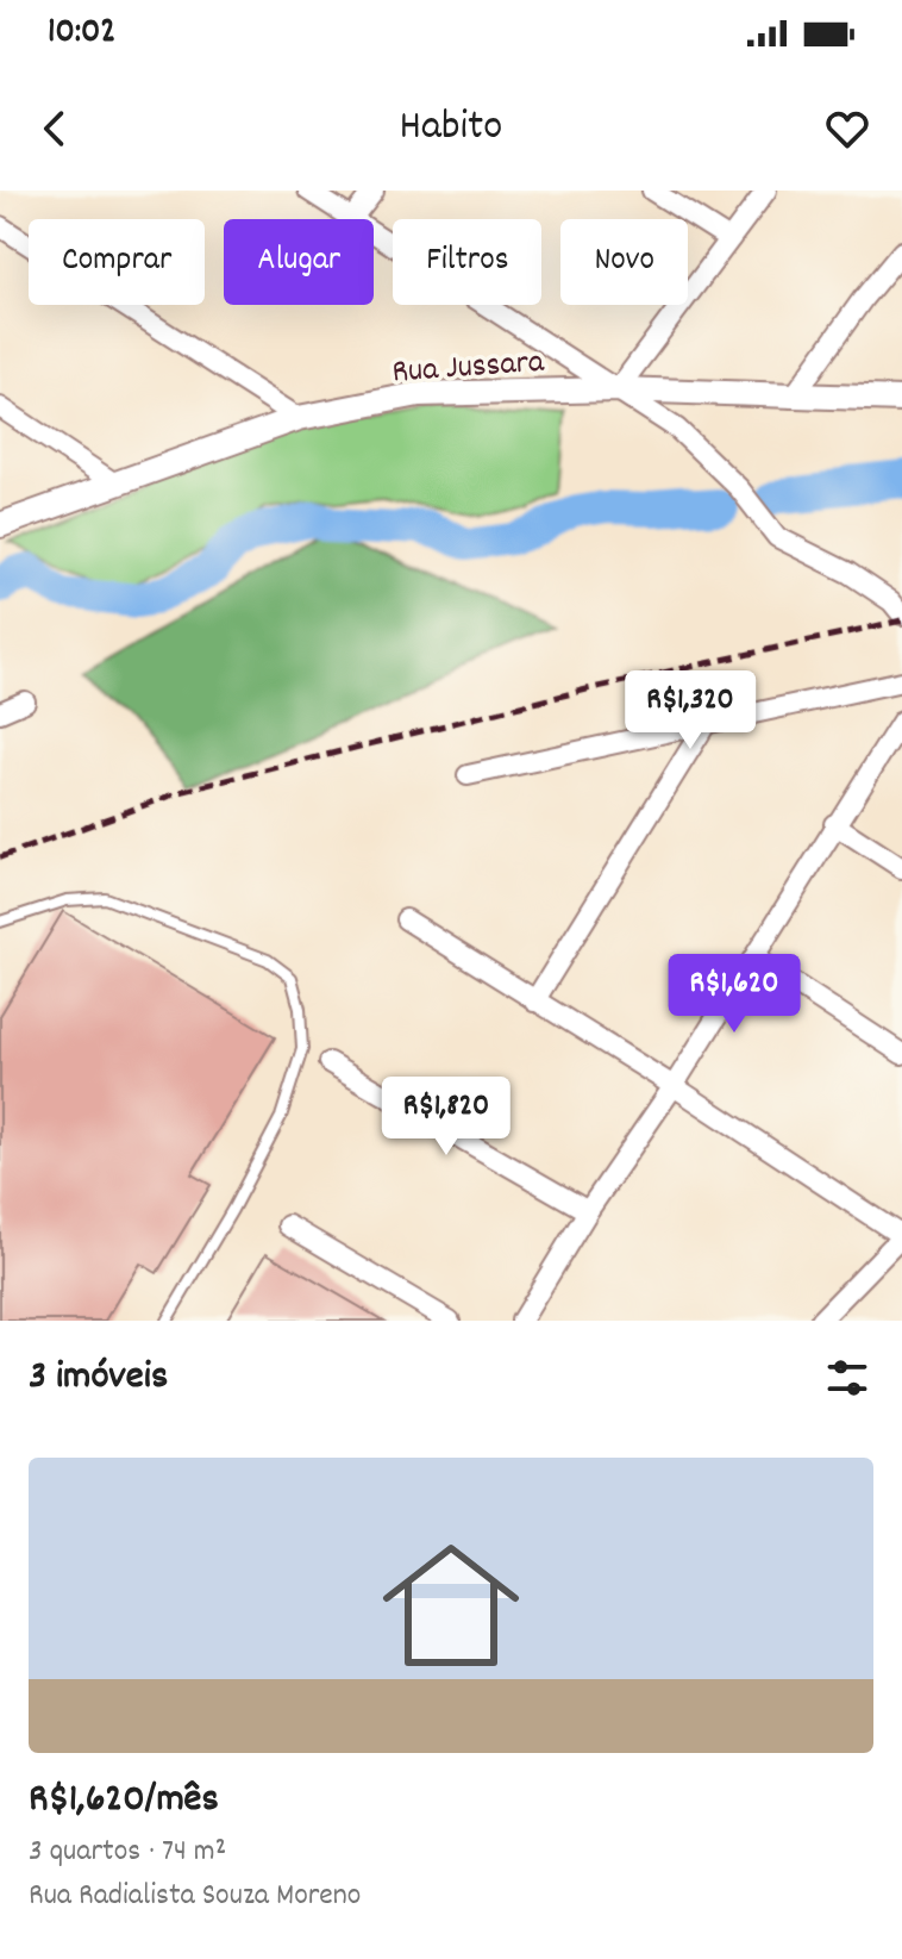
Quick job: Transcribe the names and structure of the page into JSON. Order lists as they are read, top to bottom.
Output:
{
  "streets": {
    "street": ["Rua Jussara"]
  },
  "page": {
    "status": "10:02",
    "header": "Habito",
    "chip": [
      "Comprar",
      "Alugar",
      "Filtros",
      "Novo"
    ],
    "price": ["R$1,320", "R$1,620", "R$1,820"],
    "heading": "3 imóveis",
    "list": [
      {
        "name": "R$1,620/mês",
        "note": "3 quartos · 74 m² · Rua Radialista Souza Moreno"
      }
    ]
  }
}
